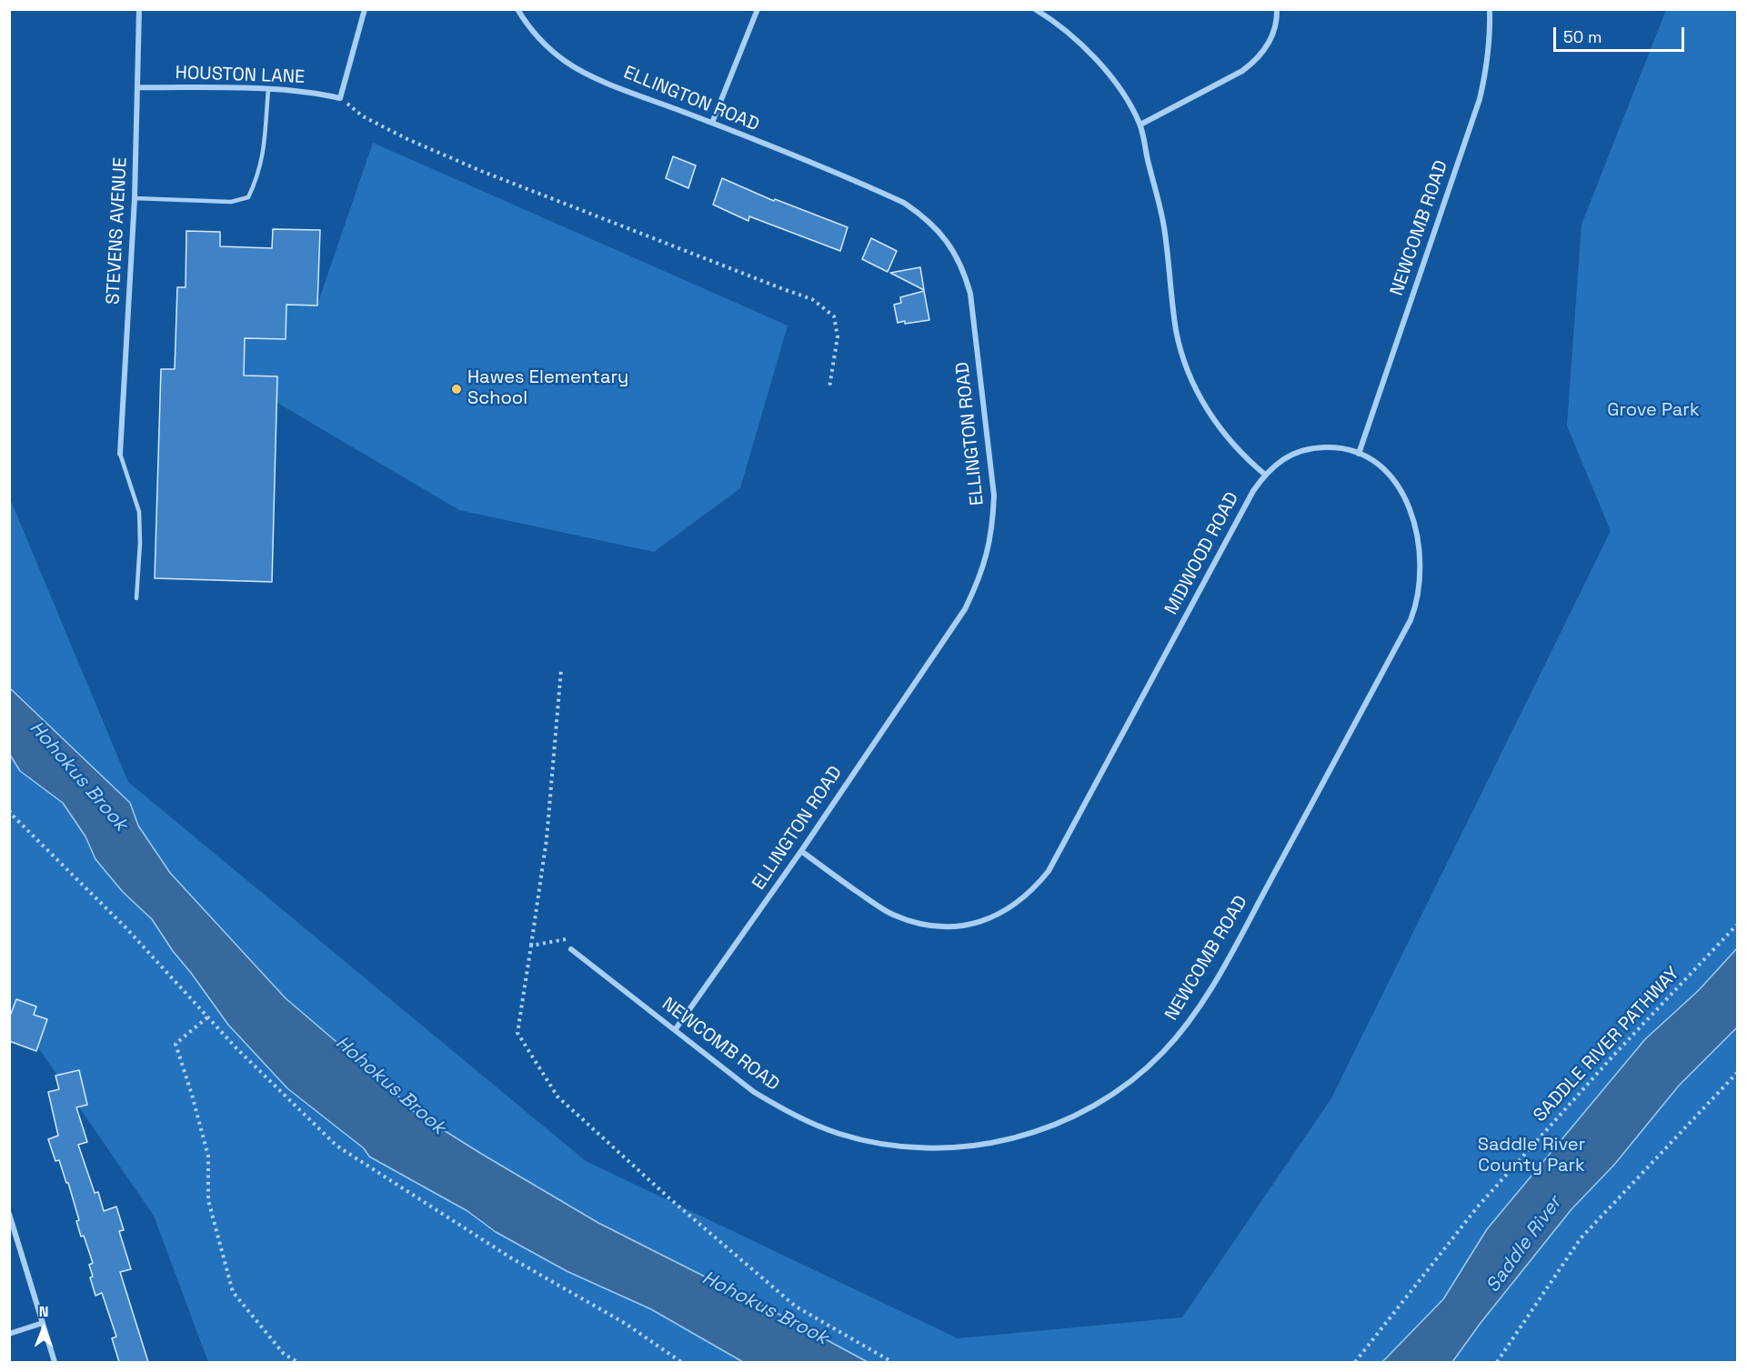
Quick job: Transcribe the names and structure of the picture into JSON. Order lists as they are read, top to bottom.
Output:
{
  "streets": {
    "street": [
      "HOUSTON LANE",
      "ELLINGTON ROAD",
      "NEWCOMB ROAD",
      "STEVENS AVENUE",
      "MIDWOOD ROAD"
    ],
    "path": ["SADDLE RIVER PATHWAY"]
  },
  "crossings": [
    ["HOUSTON LANE", "STEVENS AVENUE"],
    ["ELLINGTON ROAD", "NEWCOMB ROAD"],
    ["ELLINGTON ROAD", "MIDWOOD ROAD"],
    ["NEWCOMB ROAD", "MIDWOOD ROAD"]
  ],
  "water": ["Hohokus Brook", "Saddle River"],
  "parks": ["Grove Park", "Saddle River County Park"],
  "places": ["Hawes Elementary School"],
  "scale_bar": "50 m",
  "north": "top"
}
